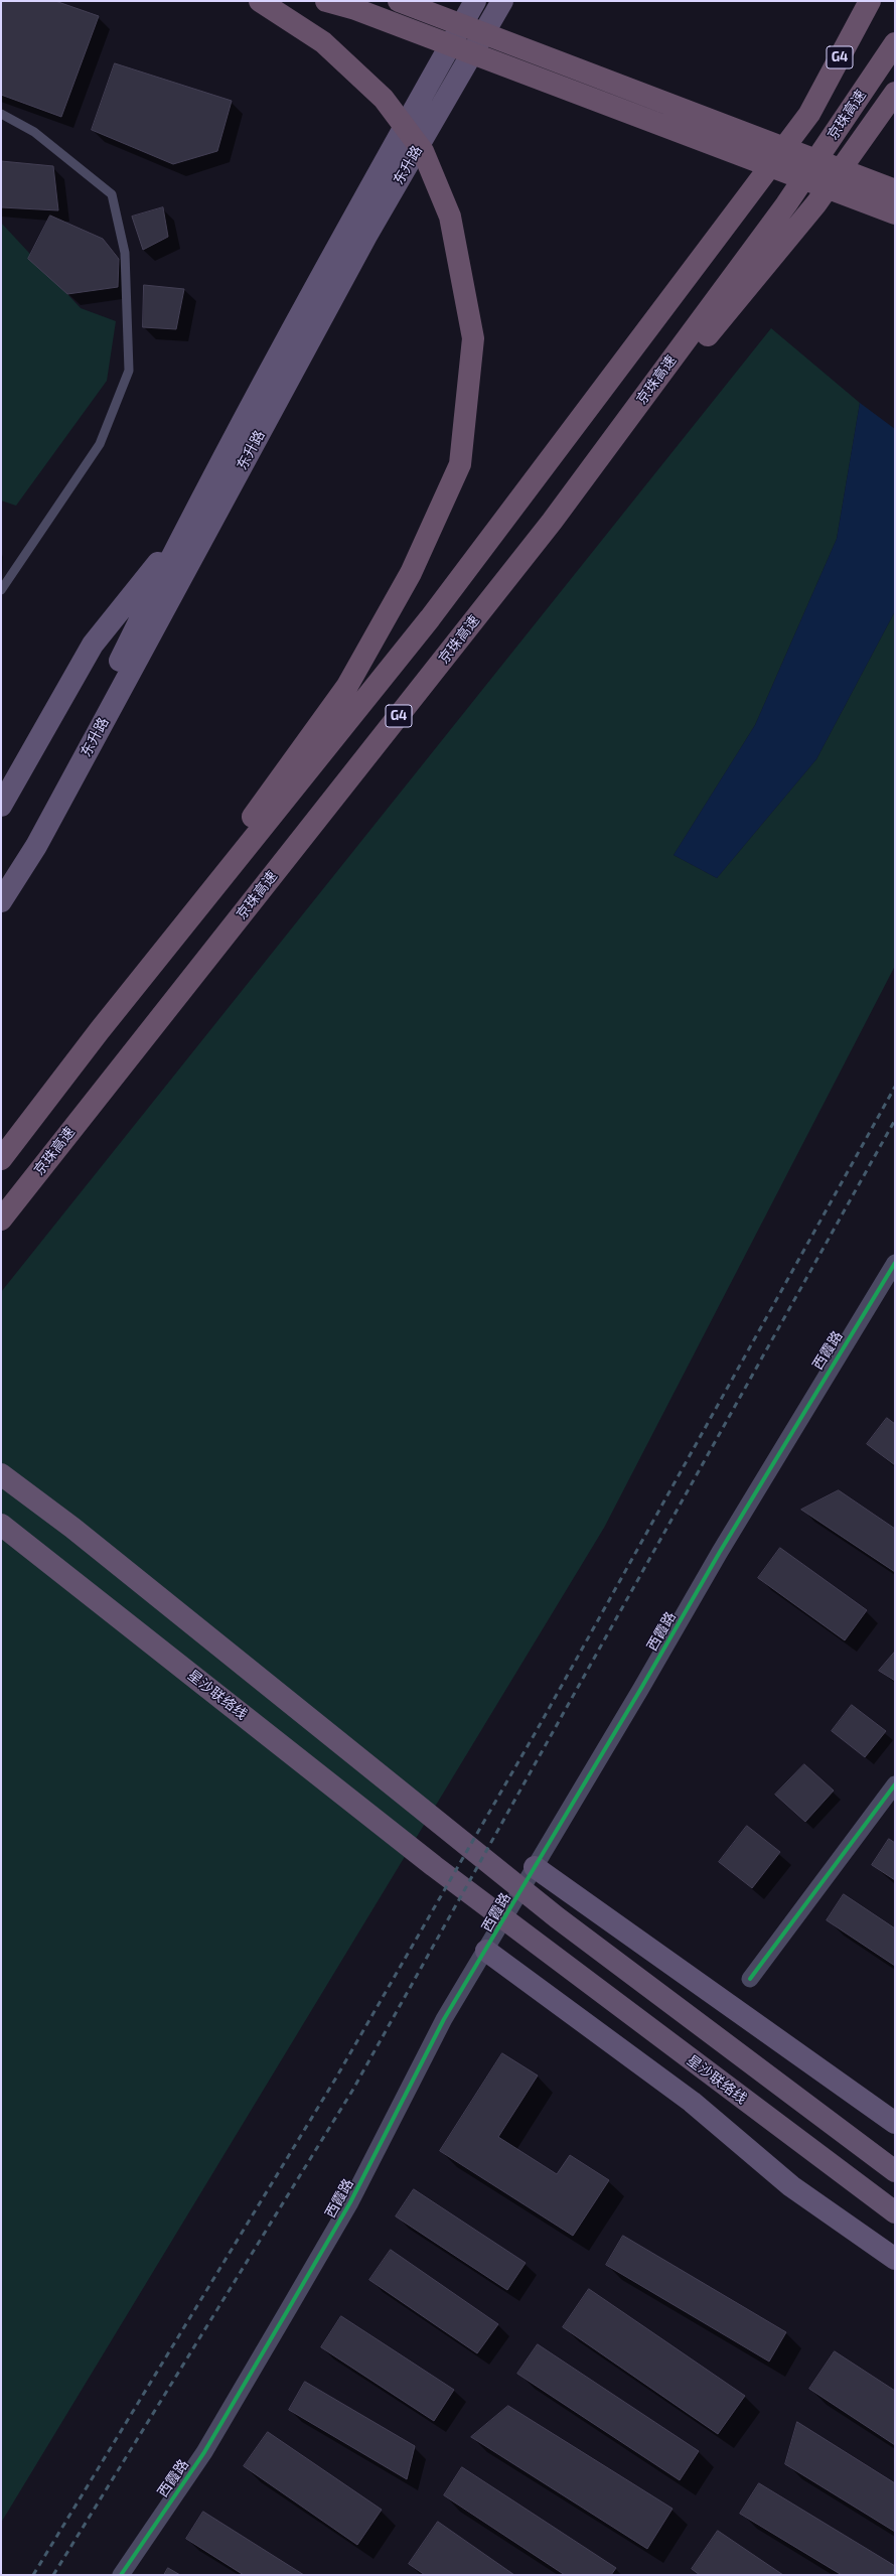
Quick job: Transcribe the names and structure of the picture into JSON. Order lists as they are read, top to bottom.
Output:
{
  "streets": {
    "highway": ["G4", "京珠高速", "星沙联络线"],
    "main road": ["东升路"],
    "street": ["西霞路"]
  }
}
